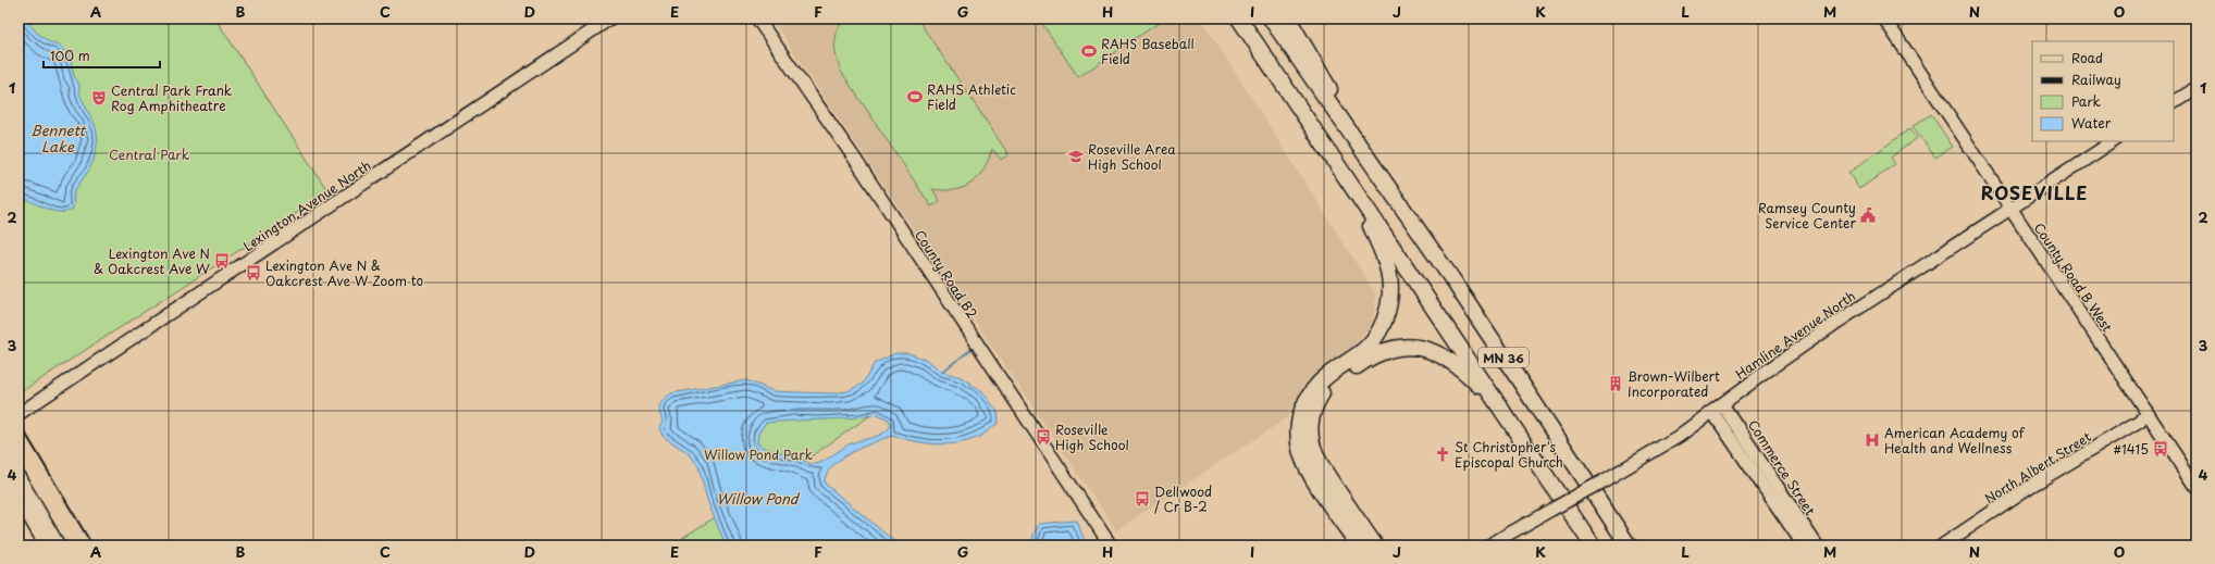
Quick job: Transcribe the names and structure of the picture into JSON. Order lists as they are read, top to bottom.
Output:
{
  "streets": {
    "highway": ["MN 36"],
    "street": [
      "Lexington Avenue North",
      "County Road B2",
      "County Road B West",
      "Hamline Avenue North",
      "Commerce Street",
      "North Albert Street"
    ]
  },
  "crossings": [
    ["County Road B West", "Hamline Avenue North"],
    ["County Road B West", "North Albert Street"],
    ["Hamline Avenue North", "Commerce Street"]
  ],
  "districts": ["ROSEVILLE"],
  "water": ["Bennett Lake", "Willow Pond"],
  "parks": ["Central Park", "Willow Pond Park"],
  "places": {
    "sports": ["RAHS Baseball Field", "RAHS Athletic Field"],
    "theatre": ["Central Park Frank Rog Amphitheatre"],
    "school or university": ["Roseville Area High School"],
    "public building": ["Ramsey County Service Center"],
    "bus stop": [
      "Lexington Ave N & Oakcrest Ave W",
      "Lexington Ave N & Oakcrest Ave W Zoom to",
      "Roseville High School",
      "#1415",
      "Dellwood / Cr B-2"
    ],
    "building": ["Brown-Wilbert Incorporated"],
    "hospital": ["American Academy of Health and Wellness"],
    "church": ["St Christopher's Episcopal Church"]
  },
  "legend": [
    "Road",
    "Railway",
    "Park",
    "Water"
  ],
  "scale_bar": "100 m",
  "grid": {
    "columns": [
      "A",
      "B",
      "C",
      "D",
      "E",
      "F",
      "G",
      "H",
      "I",
      "J",
      "K",
      "L",
      "M",
      "N",
      "O"
    ],
    "rows": [
      "1",
      "2",
      "3",
      "4"
    ]
  }
}
